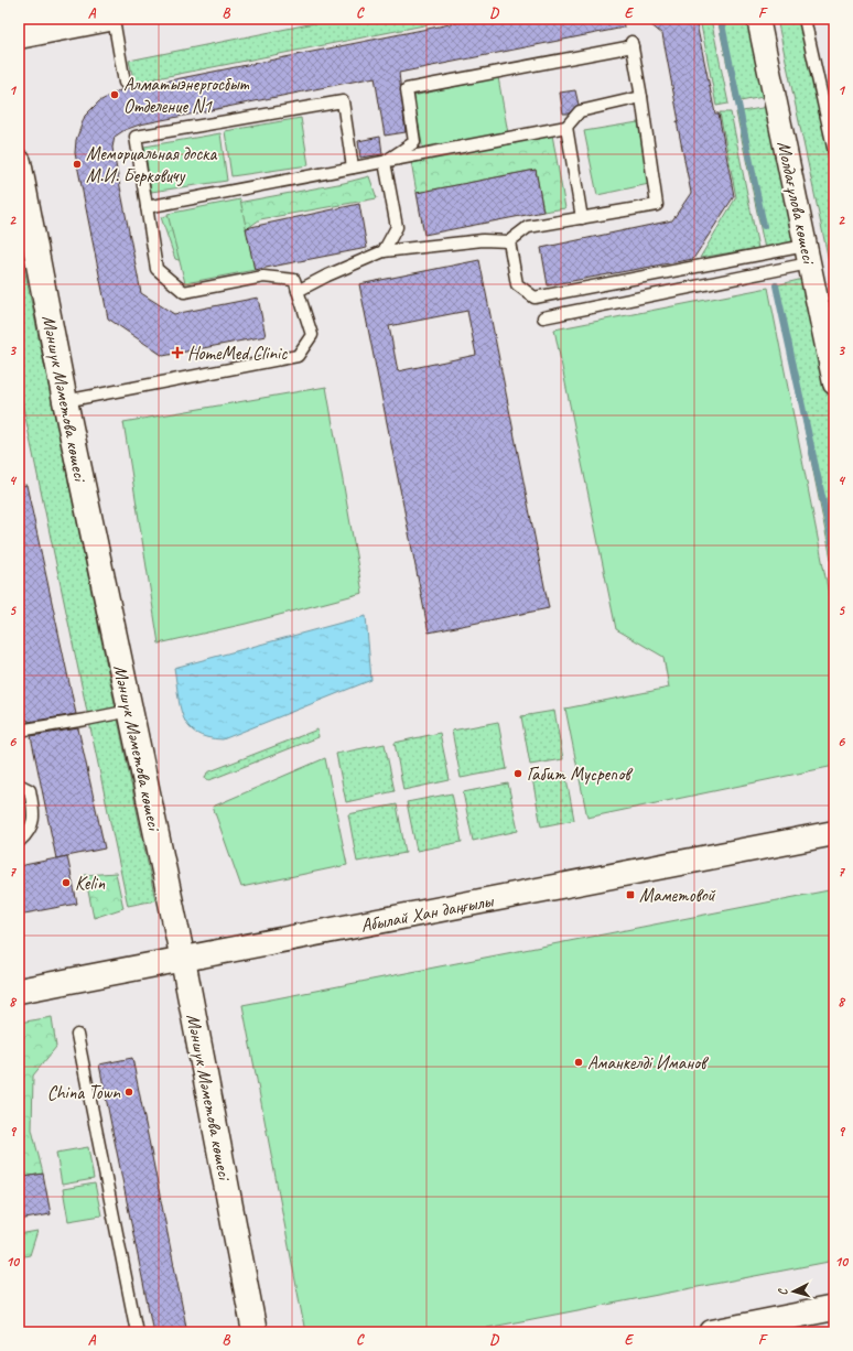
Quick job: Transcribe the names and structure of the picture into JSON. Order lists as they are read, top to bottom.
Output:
{
  "streets": {
    "street": ["Молдағұлова көшесі", "Мәншүк Мәметова көшесі", "Абылай Хан даңғылы"]
  },
  "crossings": [
    ["Мәншүк Мәметова көшесі", "Абылай Хан даңғылы"]
  ],
  "places": {
    "other": [
      "Алматыэнергосбыт Отделение N1",
      "Мемориальная доска М.И. Берковичу",
      "Габит Мусрепов",
      "Kelin",
      "Аманкелді Иманов",
      "China Town"
    ],
    "health": ["HomeMed Clinic"],
    "transit": ["Маметовой"]
  },
  "north": "left",
  "grid": {
    "columns": [
      "A",
      "B",
      "C",
      "D",
      "E",
      "F"
    ],
    "rows": [
      "1",
      "2",
      "3",
      "4",
      "5",
      "6",
      "7",
      "8",
      "9",
      "10"
    ]
  }
}
